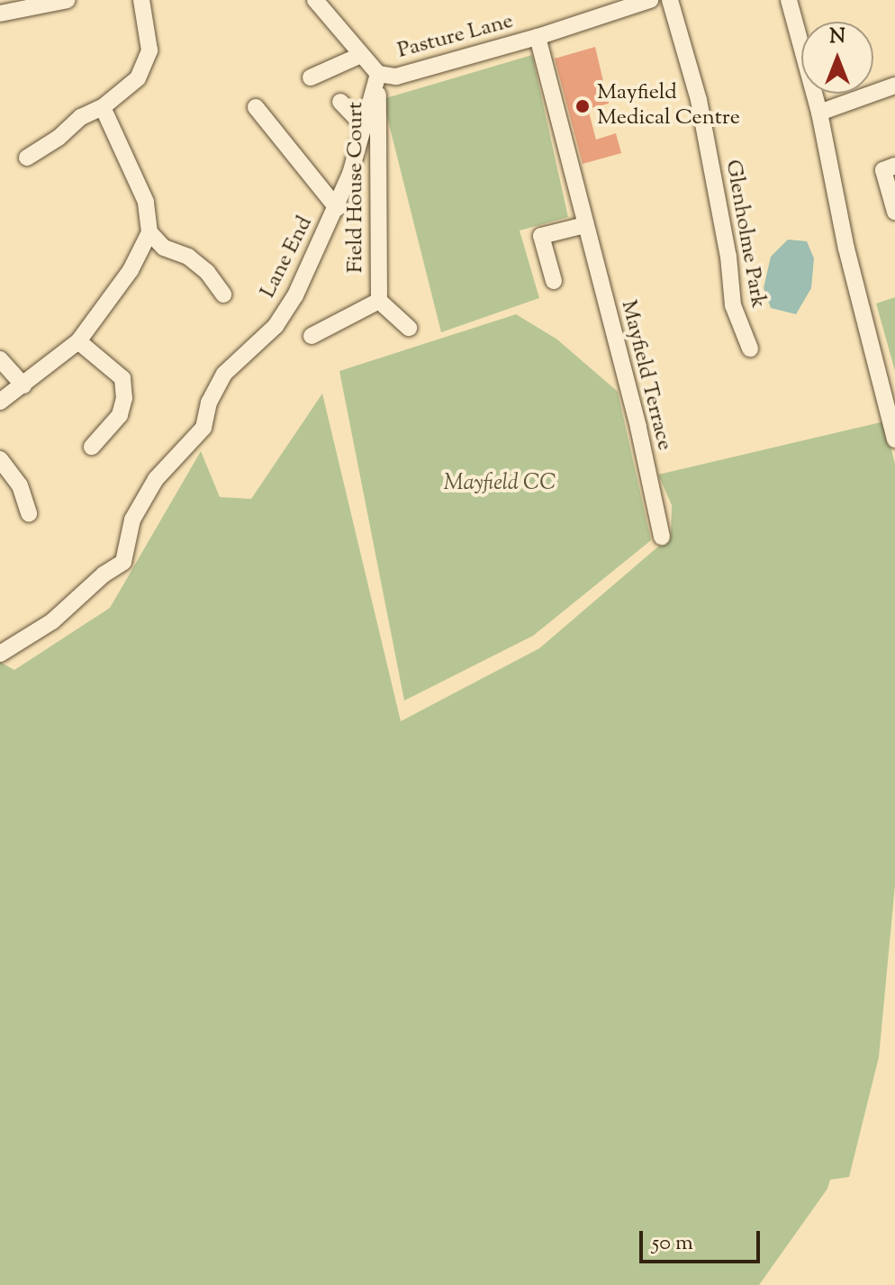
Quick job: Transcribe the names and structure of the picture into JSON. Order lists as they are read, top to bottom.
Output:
{
  "streets": {
    "street": [
      "Pasture Lane",
      "Field House Court",
      "Glenholme Park",
      "Lane End",
      "Mayfield Terrace"
    ]
  },
  "crossings": [
    ["Pasture Lane", "Field House Court"],
    ["Pasture Lane", "Lane End"],
    ["Pasture Lane", "Mayfield Terrace"],
    ["Field House Court", "Lane End"]
  ],
  "parks": ["Mayfield CC"],
  "places": ["Mayfield Medical Centre"],
  "scale_bar": "50 m",
  "north": "top"
}
